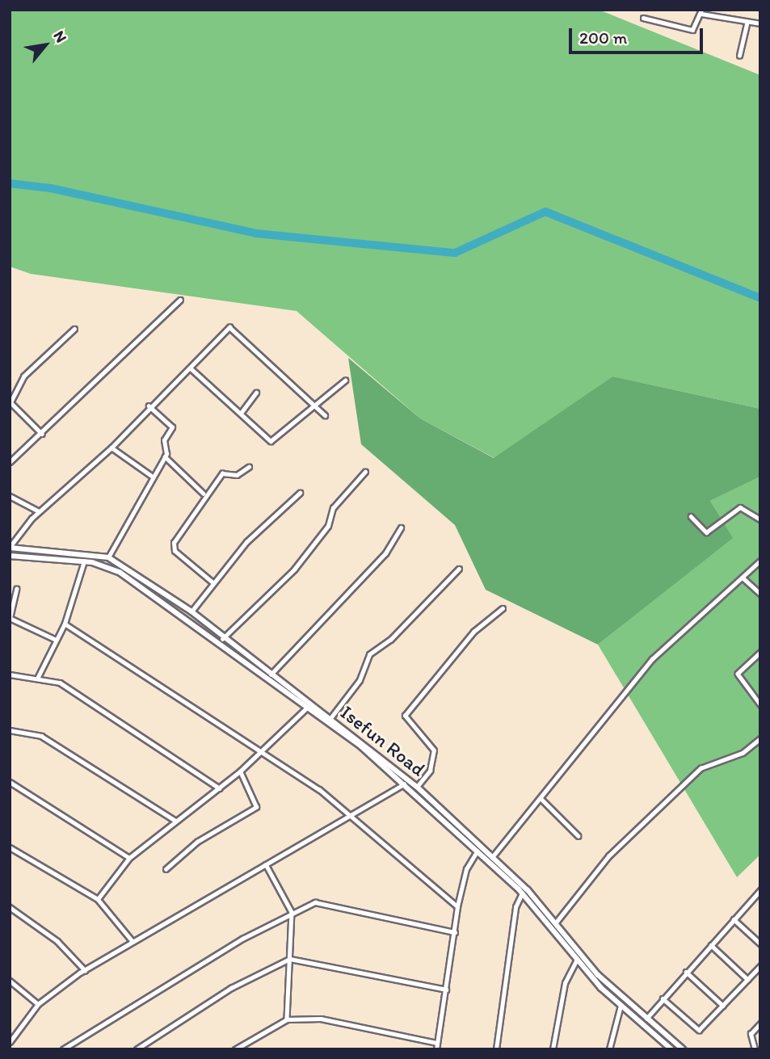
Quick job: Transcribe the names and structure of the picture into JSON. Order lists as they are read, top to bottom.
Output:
{
  "streets": {
    "street": ["Isefun Road"]
  },
  "scale_bar": "200 m",
  "north": "top right"
}
